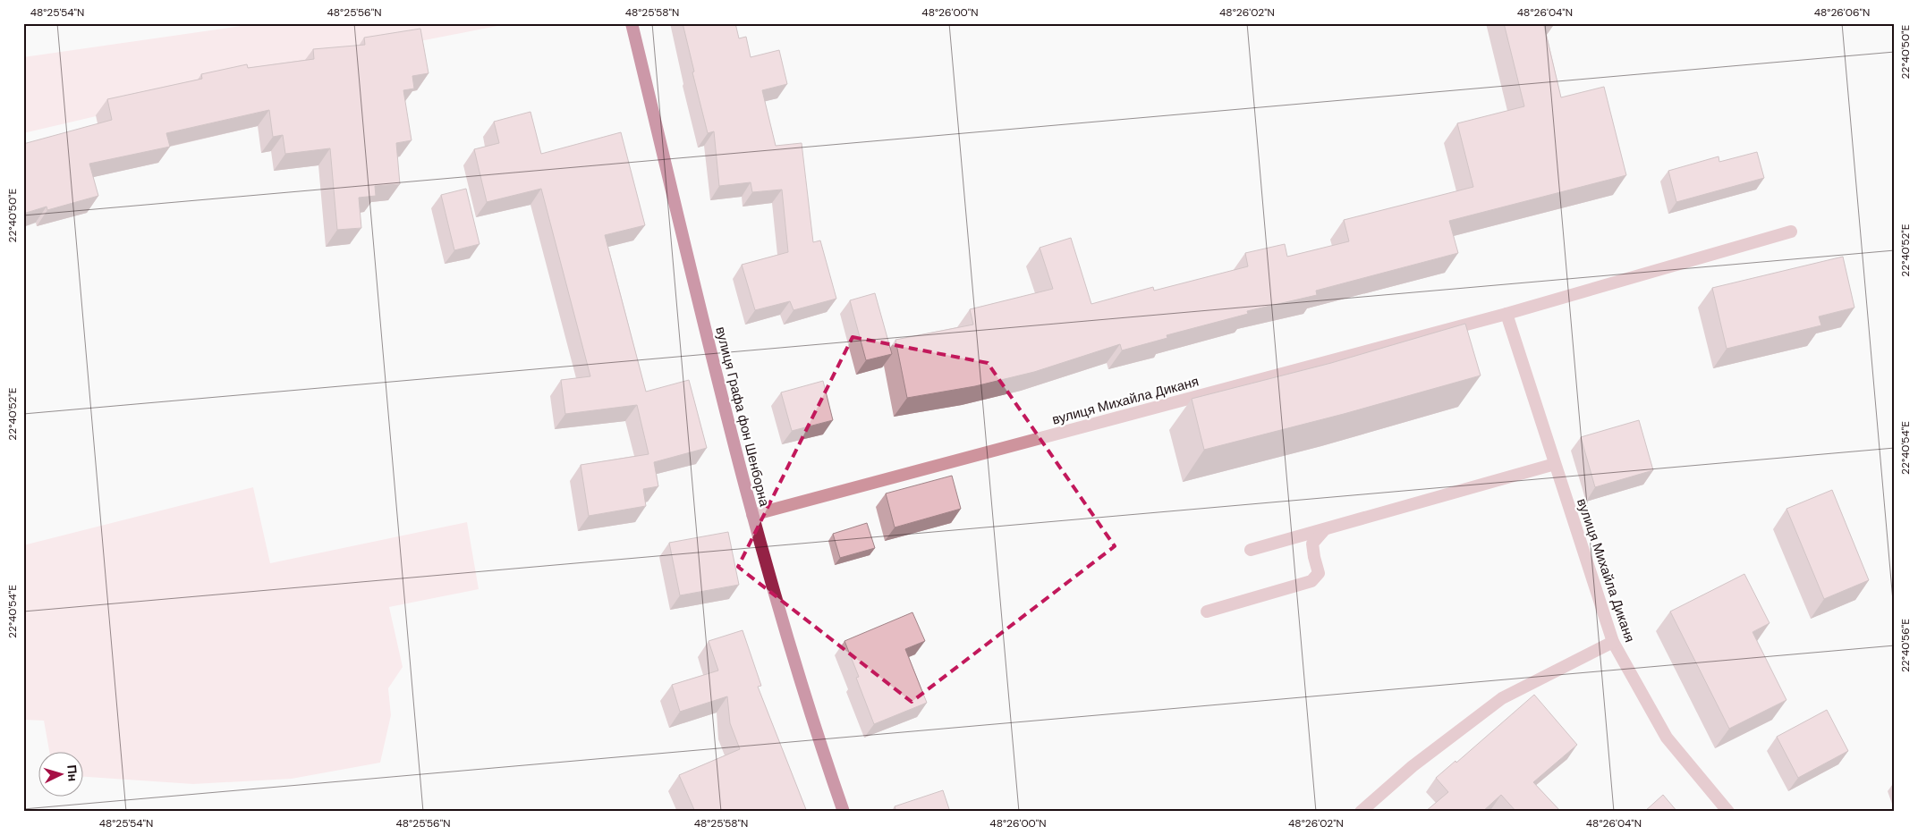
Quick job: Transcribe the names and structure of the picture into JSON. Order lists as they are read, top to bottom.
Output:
{
  "streets": {
    "highway": ["вулиця Графа фон Шенборна"],
    "street": ["вулиця Михайла Диканя"]
  },
  "crossings": [
    ["вулиця Михайла Диканя", "вулиця Графа фон Шенборна"]
  ],
  "north": "right",
  "coordinates": [
    "48°25'54\"N",
    "48°25'56\"N",
    "48°25'58\"N",
    "48°26'00\"N",
    "48°26'02\"N",
    "48°26'04\"N",
    "48°26'06\"N",
    "22°40'50\"E",
    "22°40'52\"E",
    "22°40'54\"E",
    "22°40'56\"E"
  ]
}
